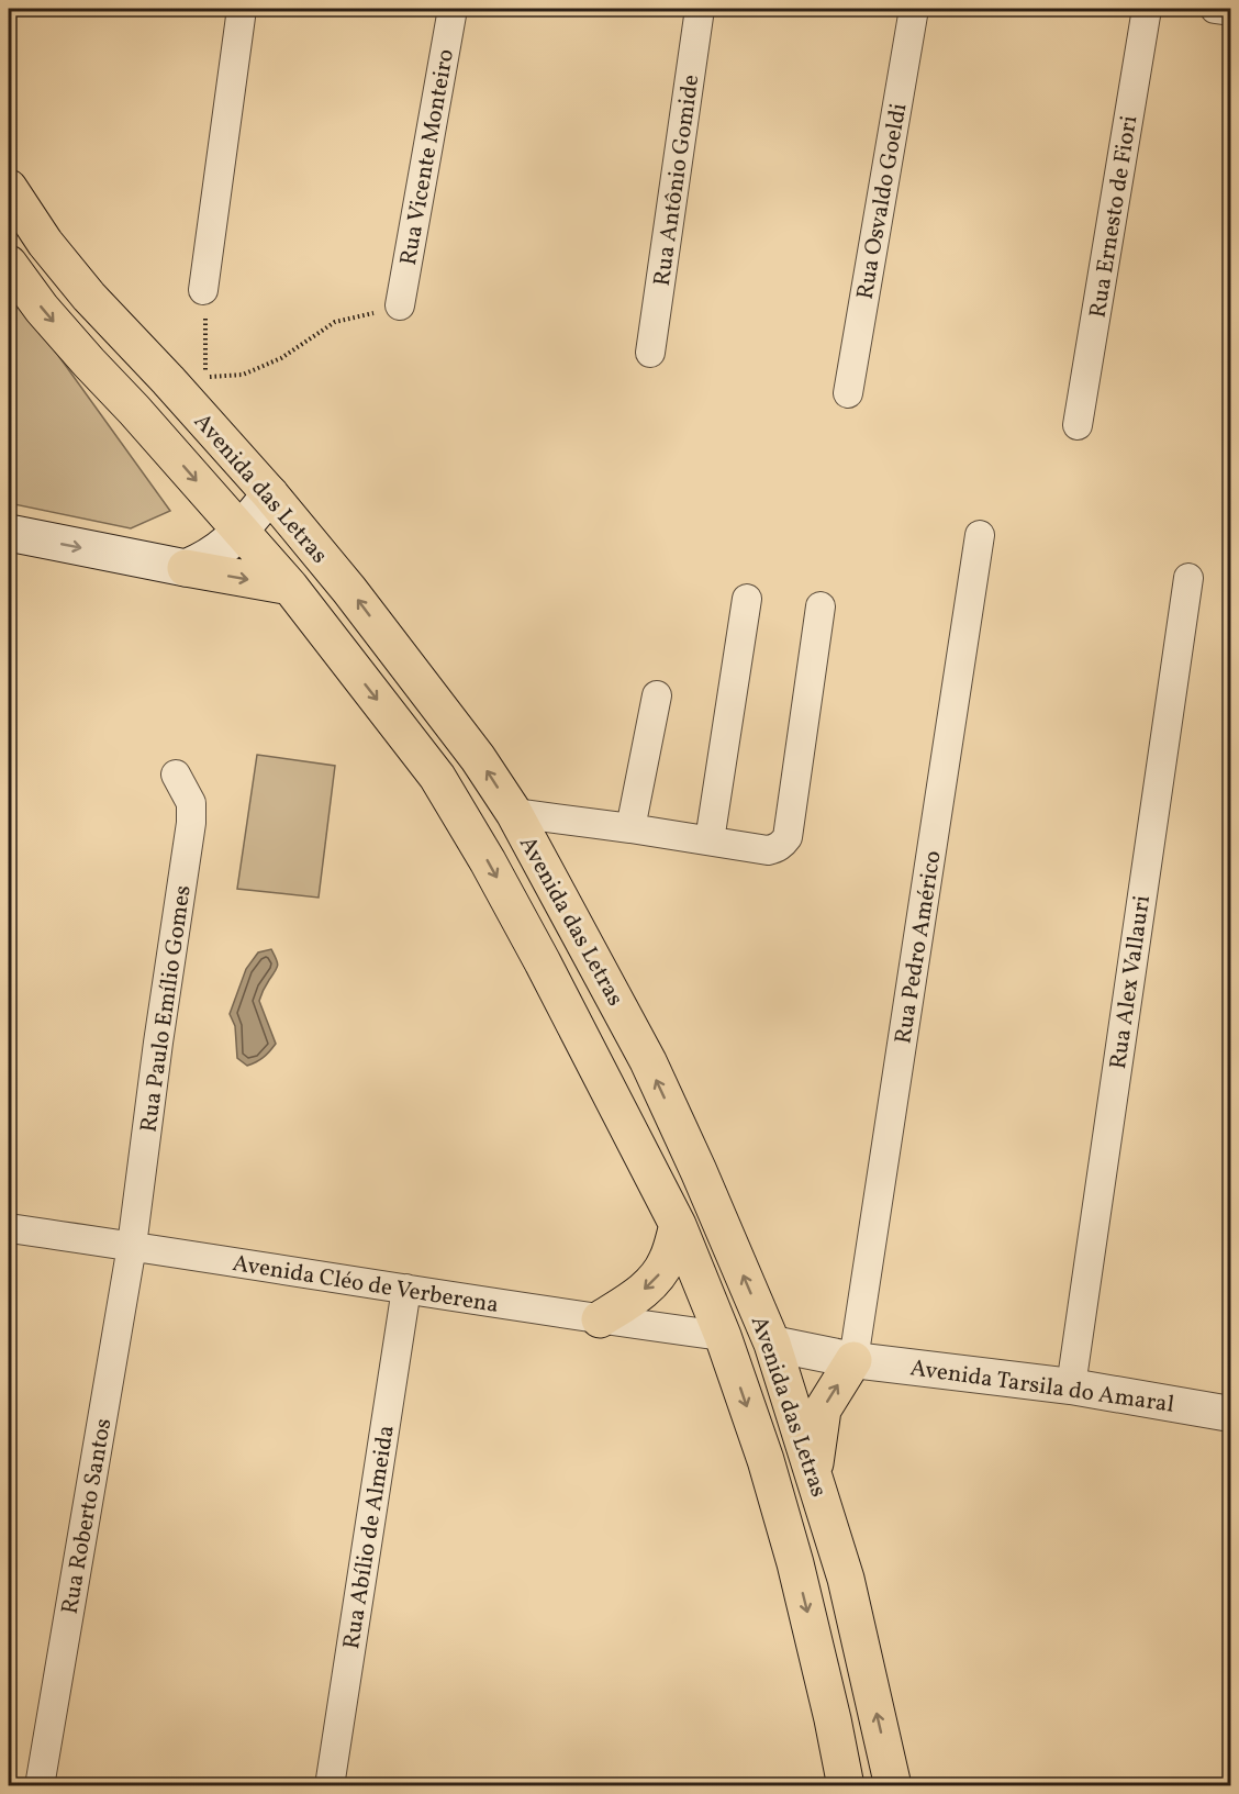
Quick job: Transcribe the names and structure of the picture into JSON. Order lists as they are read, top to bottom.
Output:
{
  "streets": {
    "main road": ["Avenida das Letras"],
    "street": [
      "Rua Vicente Monteiro",
      "Rua Antônio Gomide",
      "Rua Osvaldo Goeldi",
      "Rua Ernesto de Fiori",
      "Rua Pedro Américo",
      "Rua Alex Vallauri",
      "Rua Paulo Emílio Gomes",
      "Avenida Cléo de Verberena",
      "Avenida Tarsila do Amaral",
      "Rua Roberto Santos",
      "Rua Abílio de Almeida"
    ]
  },
  "crossings": [
    ["Avenida das Letras", "Avenida Cléo de Verberena"],
    ["Avenida das Letras", "Avenida Tarsila do Amaral"],
    ["Rua Pedro Américo", "Avenida Tarsila do Amaral"],
    ["Rua Alex Vallauri", "Avenida Tarsila do Amaral"],
    ["Rua Paulo Emílio Gomes", "Avenida Cléo de Verberena"],
    ["Rua Paulo Emílio Gomes", "Rua Roberto Santos"],
    ["Avenida Cléo de Verberena", "Rua Roberto Santos"],
    ["Avenida Cléo de Verberena", "Rua Abílio de Almeida"]
  ]
}
